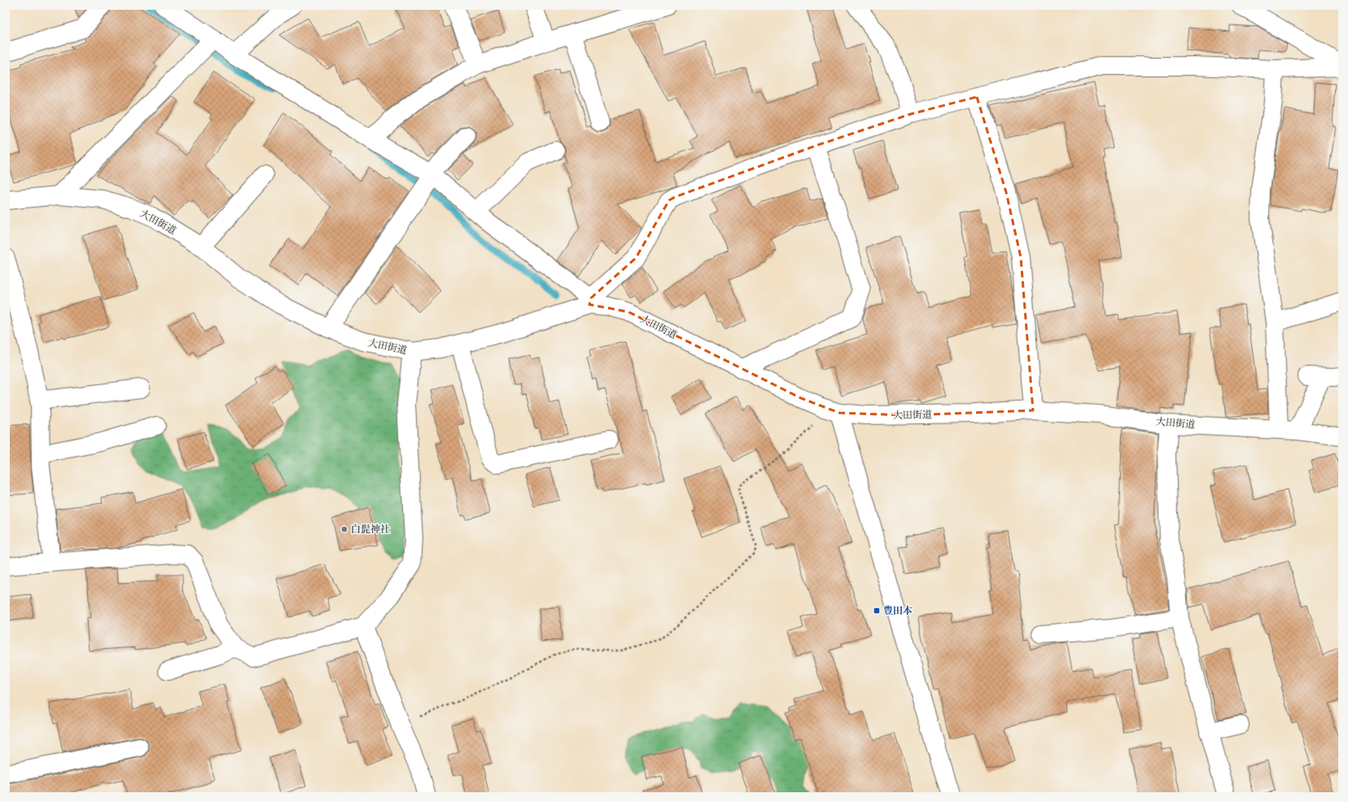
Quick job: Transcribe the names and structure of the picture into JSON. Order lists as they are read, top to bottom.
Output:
{
  "streets": {
    "street": ["大田街道"]
  },
  "places": {
    "other": ["白髭神社"],
    "transit": ["豊田本"]
  }
}
